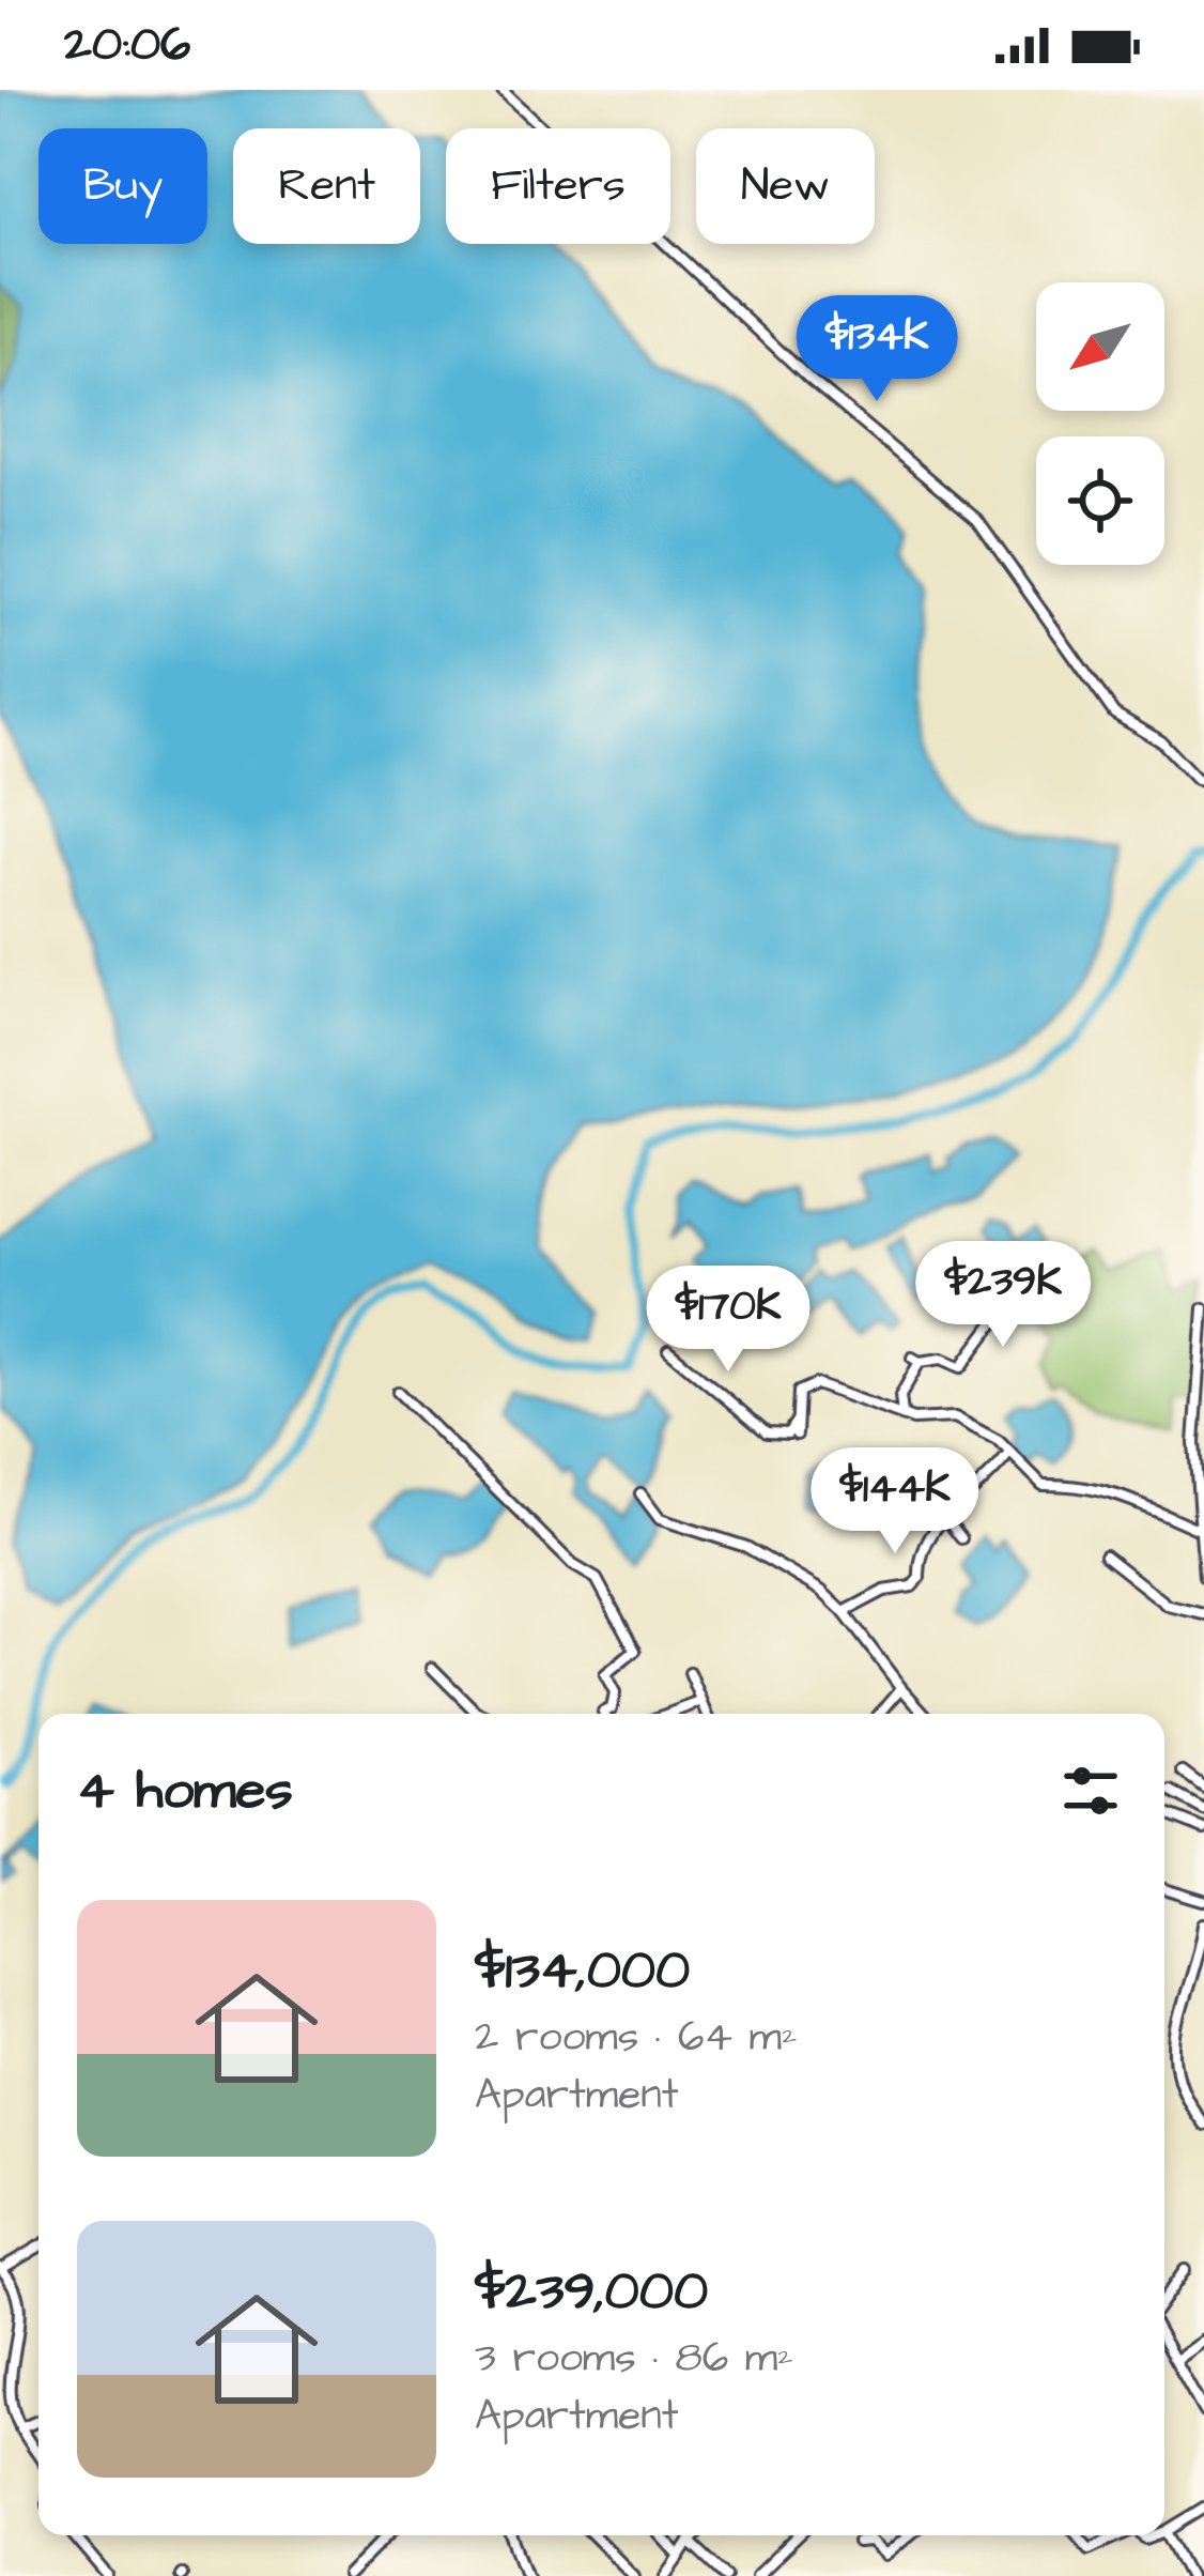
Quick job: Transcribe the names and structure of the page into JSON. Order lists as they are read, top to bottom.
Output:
{
  "north": "bottom left",
  "page": {
    "status": "20:06",
    "chip": [
      "Buy",
      "Rent",
      "Filters",
      "New"
    ],
    "price": [
      "$134K",
      "$239K",
      "$170K",
      "$144K"
    ],
    "heading": "4 homes",
    "list": [
      {
        "name": "$134,000",
        "note": "2 rooms · 64 m² · Apartment"
      },
      {
        "name": "$239,000",
        "note": "3 rooms · 86 m² · Apartment"
      }
    ]
  }
}
